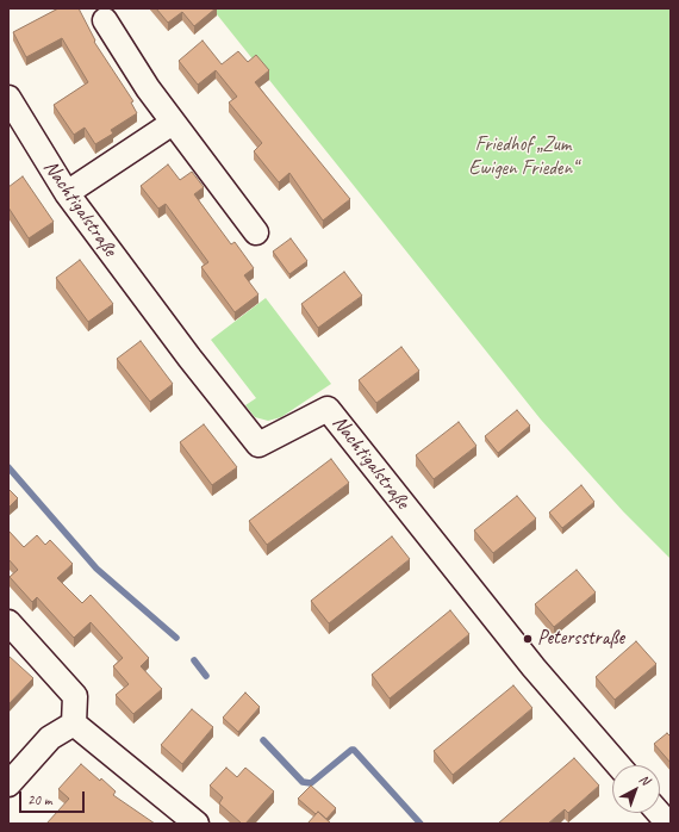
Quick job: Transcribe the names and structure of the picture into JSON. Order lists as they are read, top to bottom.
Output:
{
  "streets": {
    "street": ["Nachtigalstraße"]
  },
  "parks": ["Friedhof „Zum Ewigen Frieden“"],
  "places": ["Petersstraße"],
  "scale_bar": "20 m",
  "north": "top right"
}
